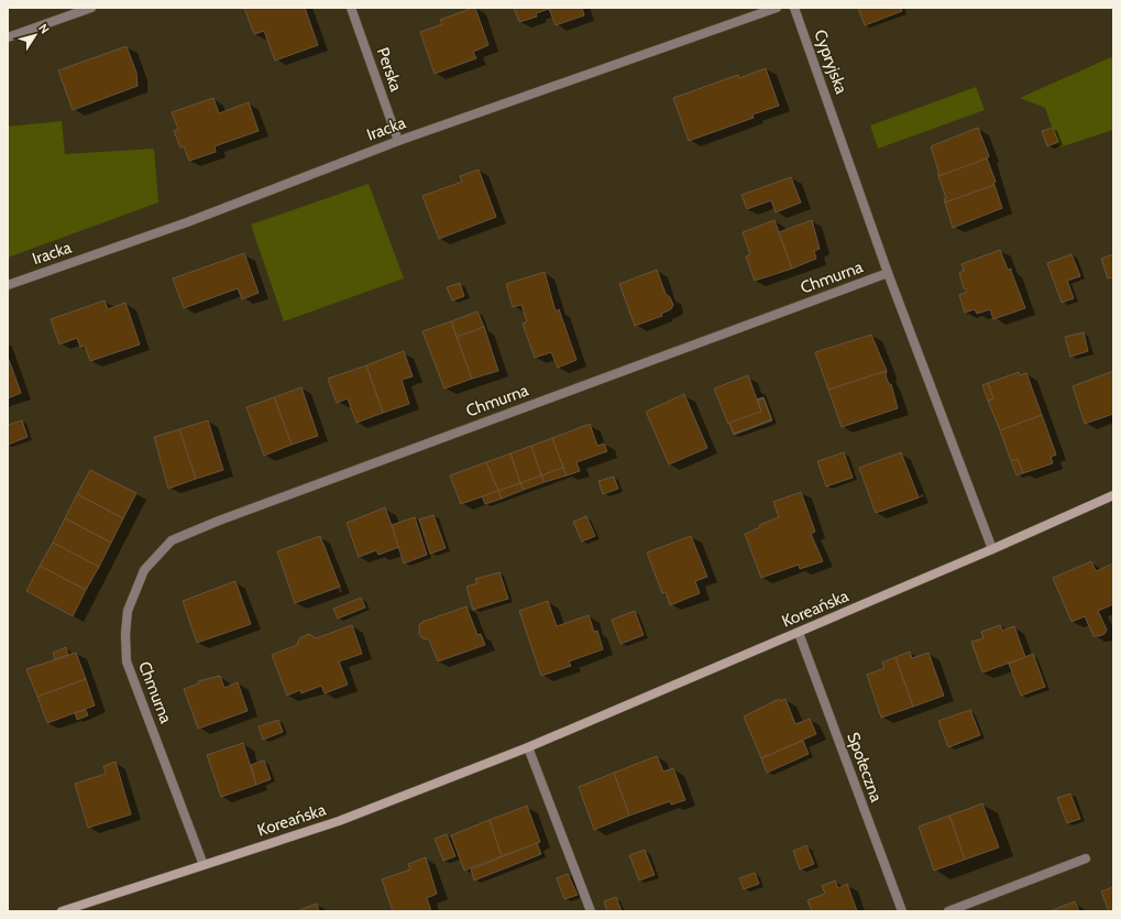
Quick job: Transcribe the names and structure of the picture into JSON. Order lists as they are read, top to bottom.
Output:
{
  "streets": {
    "street": [
      "Cypryjska",
      "Perska",
      "Iracka",
      "Chmurna",
      "Koreańska",
      "Społeczna"
    ]
  },
  "crossings": [
    ["Cypryjska", "Chmurna"],
    ["Perska", "Iracka"],
    ["Chmurna", "Koreańska"],
    ["Koreańska", "Społeczna"]
  ],
  "north": "top right"
}
